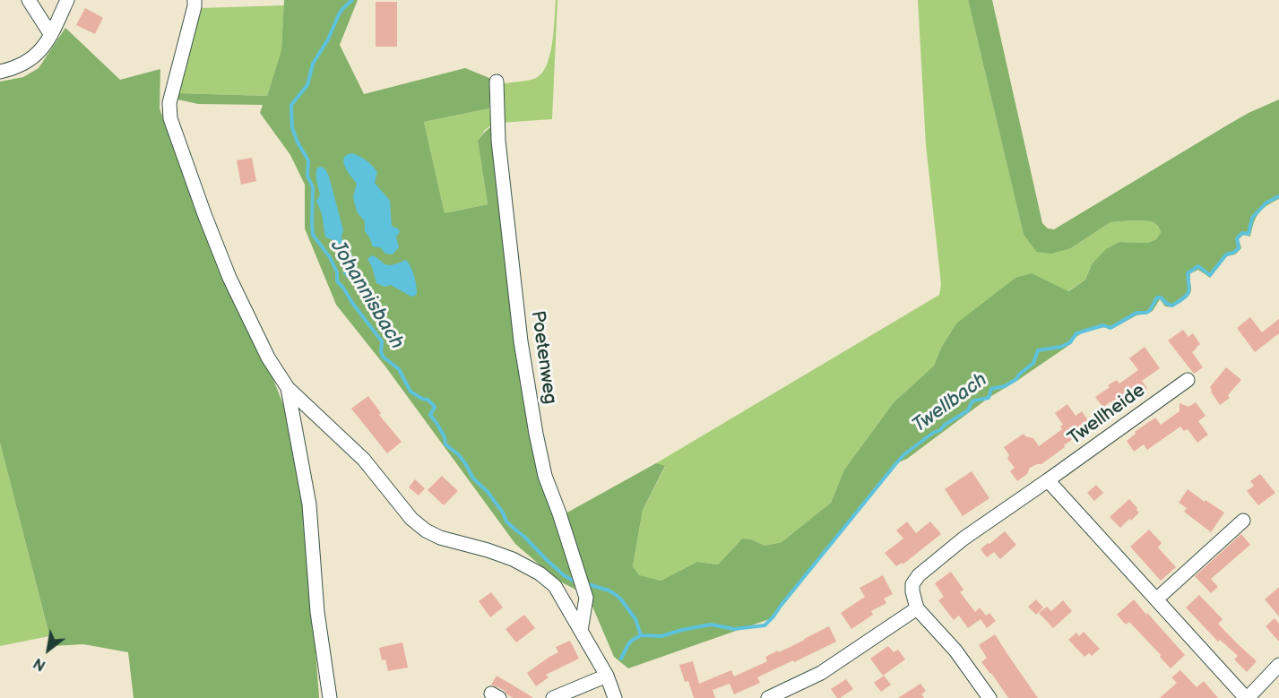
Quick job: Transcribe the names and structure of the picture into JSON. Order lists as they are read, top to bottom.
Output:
{
  "streets": {
    "street": ["Poetenweg", "Twellheide"]
  },
  "water": ["Johannisbach", "Twellbach"],
  "north": "bottom left"
}
